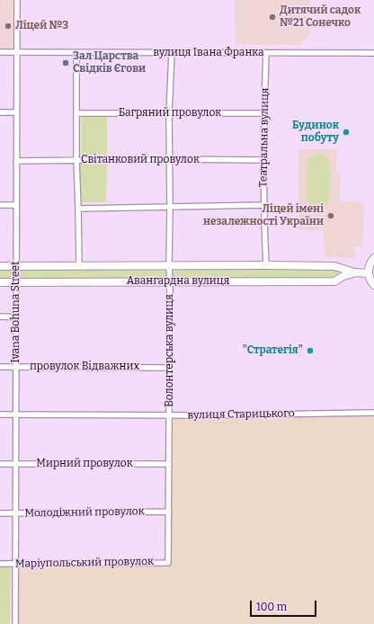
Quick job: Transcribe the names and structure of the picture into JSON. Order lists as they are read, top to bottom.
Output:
{
  "streets": {
    "street": [
      "вулиця Івана Франка",
      "Багряний провулок",
      "Театральна вулиця",
      "Світанковий провулок",
      "Авангардна вулиця",
      "Ivana Bohuna Street",
      "Волонтерська вулиця",
      "провулок Відважних",
      "вулиця Старицького",
      "Мирний провулок",
      "Молодіжний провулок",
      "Маріупольський провулок"
    ]
  },
  "crossings": [
    ["вулиця Івана Франка", "Театральна вулиця"],
    ["вулиця Івана Франка", "Ivana Bohuna Street"],
    ["вулиця Івана Франка", "Волонтерська вулиця"],
    ["Багряний провулок", "Театральна вулиця"],
    ["Багряний провулок", "Волонтерська вулиця"],
    ["Театральна вулиця", "Світанковий провулок"],
    ["Театральна вулиця", "Авангардна вулиця"],
    ["Світанковий провулок", "Ivana Bohuna Street"],
    ["Світанковий провулок", "Волонтерська вулиця"],
    ["Авангардна вулиця", "Ivana Bohuna Street"],
    ["Авангардна вулиця", "Волонтерська вулиця"],
    ["Ivana Bohuna Street", "провулок Відважних"],
    ["Ivana Bohuna Street", "вулиця Старицького"],
    ["Ivana Bohuna Street", "Мирний провулок"],
    ["Ivana Bohuna Street", "Молодіжний провулок"],
    ["Ivana Bohuna Street", "Маріупольський провулок"],
    ["Волонтерська вулиця", "провулок Відважних"],
    ["Волонтерська вулиця", "вулиця Старицького"],
    ["Волонтерська вулиця", "Мирний провулок"],
    ["Волонтерська вулиця", "Молодіжний провулок"],
    ["Волонтерська вулиця", "Маріупольський провулок"]
  ],
  "places": [
    "Дитячий садок №21 Сонечко",
    "Ліцей №3",
    "Зал Царства Свідків Єгови",
    "Будинок побуту",
    "Ліцей імені незалежності України",
    "\"Стратегія\""
  ],
  "scale_bar": "100 m"
}
